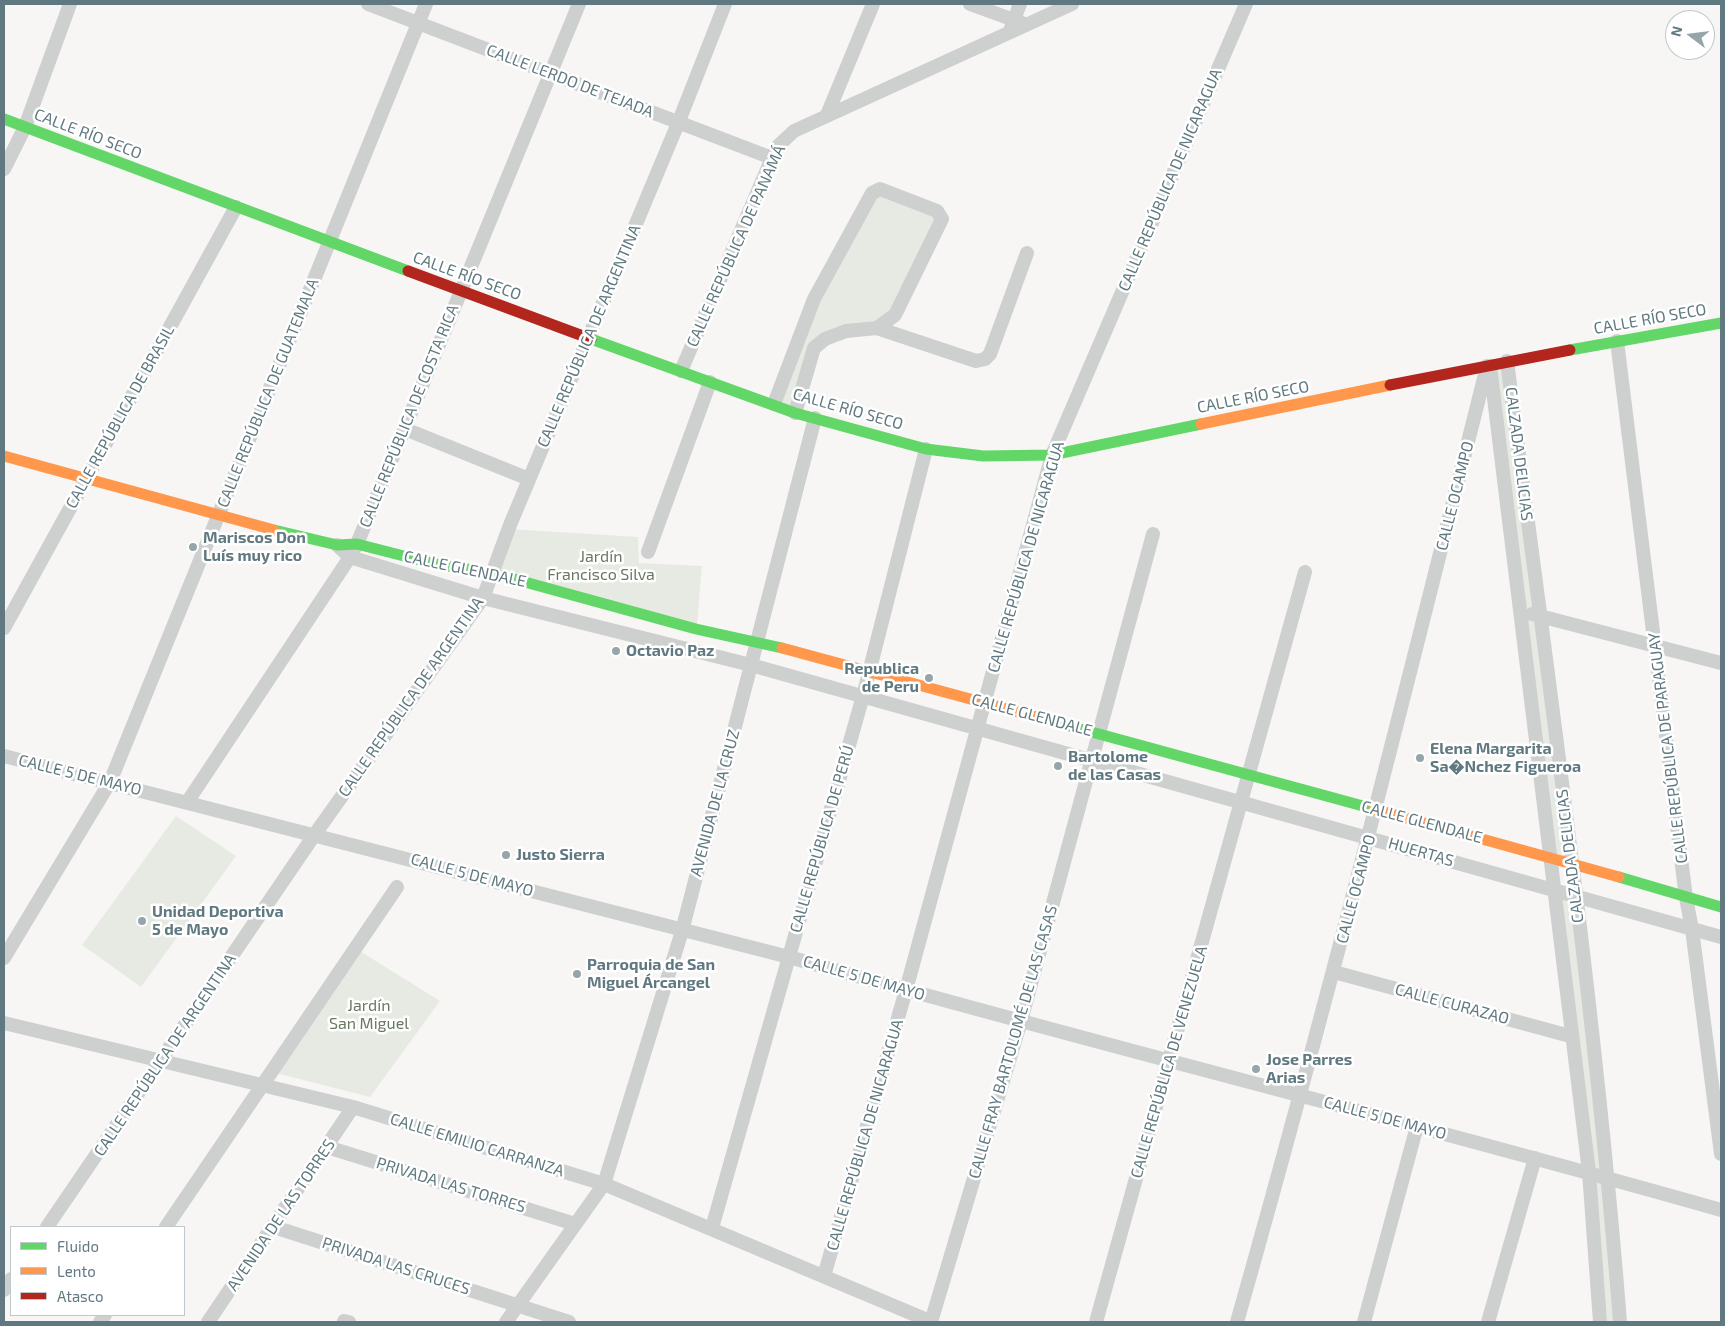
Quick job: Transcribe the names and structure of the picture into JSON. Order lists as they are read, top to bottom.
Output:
{
  "streets": {
    "street": [
      "CALLE LERDO DE TEJADA",
      "CALLE RÍO SECO",
      "CALLE REPÚBLICA DE NICARAGUA",
      "CALLE REPÚBLICA DE PANAMÁ",
      "CALLE REPÚBLICA DE ARGENTINA",
      "CALLE REPÚBLICA DE GUATEMALA",
      "CALLE REPÚBLICA DE COSTA RICA",
      "CALLE REPÚBLICA DE BRASIL",
      "CALZADA DELICIAS",
      "CALLE OCAMPO",
      "CALLE GLENDALE",
      "CALLE REPÚBLICA DE PARAGUAY",
      "CALLE 5 DE MAYO",
      "AVENIDA DE LA CRUZ",
      "CALLE REPÚBLICA DE PERÚ",
      "HUERTAS",
      "CALLE CURAZAO",
      "CALLE FRAY BARTOLOMÉ DE LAS CASAS",
      "CALLE REPÚBLICA DE VENEZUELA",
      "CALLE EMILIO CARRANZA",
      "PRIVADA LAS TORRES",
      "AVENIDA DE LAS TORRES",
      "PRIVADA LAS CRUCES"
    ]
  },
  "crossings": [
    ["CALLE LERDO DE TEJADA", "CALLE REPÚBLICA DE PANAMÁ"],
    ["CALLE LERDO DE TEJADA", "CALLE REPÚBLICA DE ARGENTINA"],
    ["CALLE LERDO DE TEJADA", "CALLE REPÚBLICA DE GUATEMALA"],
    ["CALLE LERDO DE TEJADA", "CALLE REPÚBLICA DE COSTA RICA"],
    ["CALLE RÍO SECO", "CALLE REPÚBLICA DE NICARAGUA"],
    ["CALLE RÍO SECO", "CALLE REPÚBLICA DE PANAMÁ"],
    ["CALLE RÍO SECO", "CALLE REPÚBLICA DE ARGENTINA"],
    ["CALLE RÍO SECO", "CALLE REPÚBLICA DE GUATEMALA"],
    ["CALLE RÍO SECO", "CALLE REPÚBLICA DE COSTA RICA"],
    ["CALLE RÍO SECO", "CALLE REPÚBLICA DE BRASIL"],
    ["CALLE RÍO SECO", "CALZADA DELICIAS"],
    ["CALLE RÍO SECO", "CALLE OCAMPO"],
    ["CALLE RÍO SECO", "CALLE REPÚBLICA DE PARAGUAY"],
    ["CALLE RÍO SECO", "AVENIDA DE LA CRUZ"],
    ["CALLE RÍO SECO", "CALLE REPÚBLICA DE PERÚ"],
    ["CALLE REPÚBLICA DE NICARAGUA", "CALLE GLENDALE"],
    ["CALLE REPÚBLICA DE NICARAGUA", "CALLE 5 DE MAYO"],
    ["CALLE REPÚBLICA DE NICARAGUA", "CALLE EMILIO CARRANZA"],
    ["CALLE REPÚBLICA DE ARGENTINA", "CALLE GLENDALE"],
    ["CALLE REPÚBLICA DE ARGENTINA", "CALLE 5 DE MAYO"],
    ["CALLE REPÚBLICA DE ARGENTINA", "CALLE EMILIO CARRANZA"],
    ["CALLE REPÚBLICA DE GUATEMALA", "CALLE GLENDALE"],
    ["CALLE REPÚBLICA DE GUATEMALA", "CALLE 5 DE MAYO"],
    ["CALLE REPÚBLICA DE COSTA RICA", "CALLE GLENDALE"],
    ["CALLE REPÚBLICA DE COSTA RICA", "CALLE 5 DE MAYO"],
    ["CALLE REPÚBLICA DE BRASIL", "CALLE GLENDALE"],
    ["CALZADA DELICIAS", "CALLE OCAMPO"],
    ["CALZADA DELICIAS", "CALLE GLENDALE"],
    ["CALZADA DELICIAS", "CALLE 5 DE MAYO"],
    ["CALZADA DELICIAS", "HUERTAS"],
    ["CALZADA DELICIAS", "CALLE CURAZAO"],
    ["CALLE OCAMPO", "CALLE GLENDALE"],
    ["CALLE OCAMPO", "CALLE 5 DE MAYO"],
    ["CALLE OCAMPO", "HUERTAS"],
    ["CALLE OCAMPO", "CALLE CURAZAO"],
    ["CALLE GLENDALE", "CALLE REPÚBLICA DE PARAGUAY"],
    ["CALLE GLENDALE", "AVENIDA DE LA CRUZ"],
    ["CALLE GLENDALE", "CALLE REPÚBLICA DE PERÚ"],
    ["CALLE GLENDALE", "HUERTAS"],
    ["CALLE GLENDALE", "CALLE FRAY BARTOLOMÉ DE LAS CASAS"],
    ["CALLE GLENDALE", "CALLE REPÚBLICA DE VENEZUELA"],
    ["CALLE REPÚBLICA DE PARAGUAY", "HUERTAS"],
    ["CALLE 5 DE MAYO", "AVENIDA DE LA CRUZ"],
    ["CALLE 5 DE MAYO", "CALLE REPÚBLICA DE PERÚ"],
    ["CALLE 5 DE MAYO", "CALLE FRAY BARTOLOMÉ DE LAS CASAS"],
    ["CALLE 5 DE MAYO", "CALLE REPÚBLICA DE VENEZUELA"],
    ["AVENIDA DE LA CRUZ", "CALLE EMILIO CARRANZA"],
    ["AVENIDA DE LA CRUZ", "PRIVADA LAS TORRES"],
    ["AVENIDA DE LA CRUZ", "PRIVADA LAS CRUCES"],
    ["CALLE REPÚBLICA DE PERÚ", "CALLE EMILIO CARRANZA"],
    ["HUERTAS", "CALLE FRAY BARTOLOMÉ DE LAS CASAS"],
    ["HUERTAS", "CALLE REPÚBLICA DE VENEZUELA"],
    ["CALLE FRAY BARTOLOMÉ DE LAS CASAS", "CALLE EMILIO CARRANZA"],
    ["CALLE EMILIO CARRANZA", "AVENIDA DE LAS TORRES"],
    ["PRIVADA LAS TORRES", "AVENIDA DE LAS TORRES"],
    ["AVENIDA DE LAS TORRES", "PRIVADA LAS CRUCES"]
  ],
  "parks": ["Jardín Francisco Silva", "Jardín San Miguel"],
  "places": [
    "Mariscos Don Luís muy rico",
    "Octavio Paz",
    "Republica de Peru",
    "Elena Margarita Sa�Nchez Figueroa",
    "Bartolome de las Casas",
    "Justo Sierra",
    "Unidad Deportiva 5 de Mayo",
    "Parroquia de San Miguel Árcangel",
    "Jose Parres Arias"
  ],
  "legend": ["Fluido", "Lento", "Atasco"],
  "north": "left"
}
